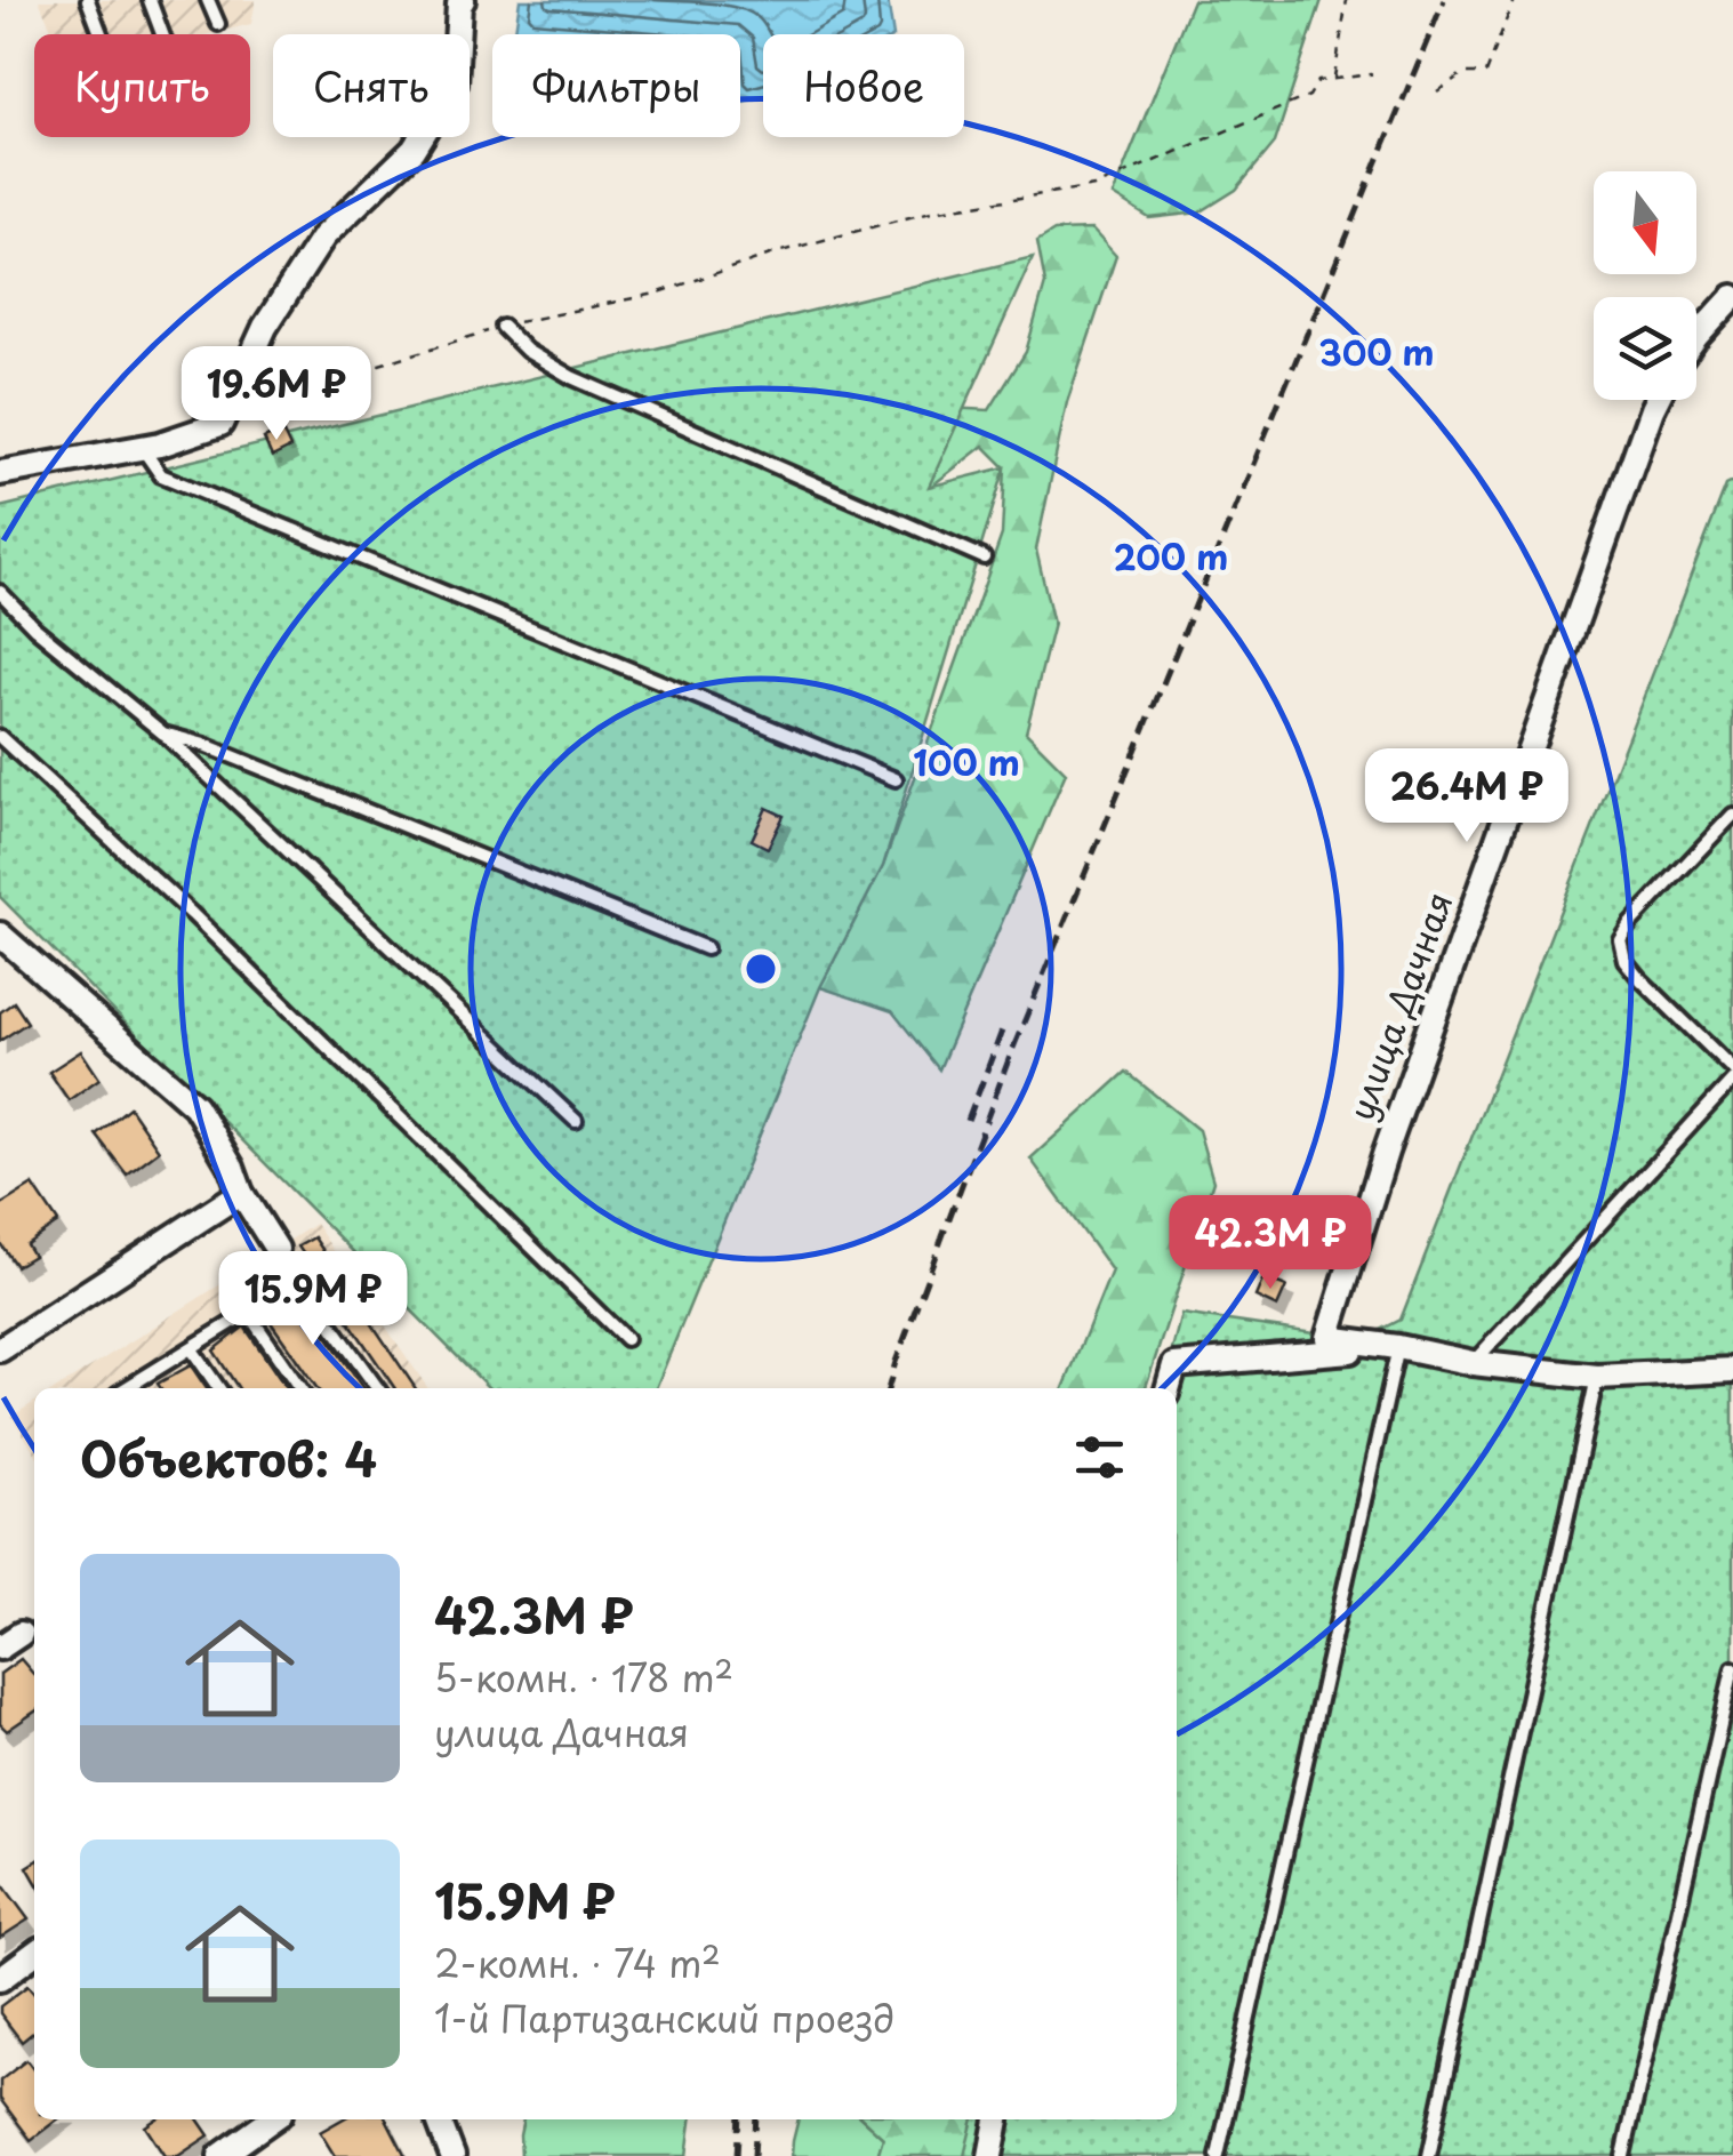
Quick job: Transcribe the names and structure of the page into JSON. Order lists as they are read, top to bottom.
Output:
{
  "streets": {
    "street": ["улица Дачная"]
  },
  "north": "bottom",
  "page": {
    "chip": [
      "Купить",
      "Снять",
      "Фильтры",
      "Новое"
    ],
    "price": [
      "19.6M ₽",
      "26.4M ₽",
      "42.3M ₽",
      "15.9M ₽"
    ],
    "heading": "Объектов: 4",
    "list": [
      {
        "name": "42.3M ₽",
        "note": "5-комн. · 178 m² · улица Дачная"
      },
      {
        "name": "15.9M ₽",
        "note": "2-комн. · 74 m² · 1-й Партизанский проезд"
      }
    ]
  },
  "rings": ["300 m", "200 m", "100 m"]
}
